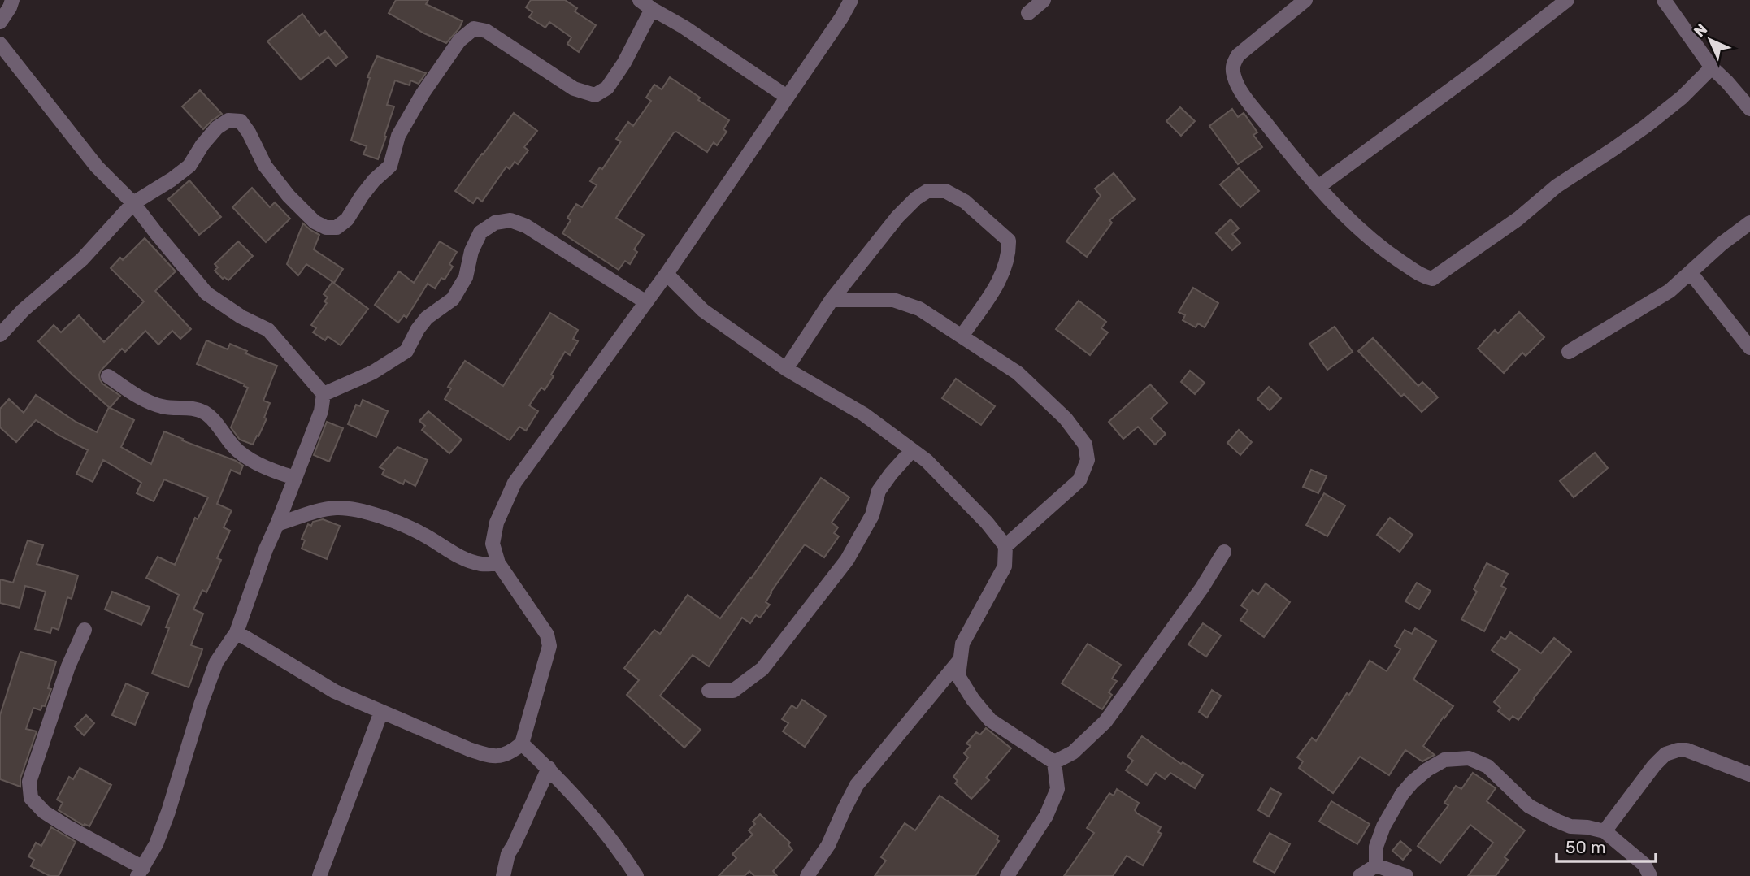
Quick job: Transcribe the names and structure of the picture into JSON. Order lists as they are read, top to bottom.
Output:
{
  "scale_bar": "50 m",
  "north": "top left"
}
